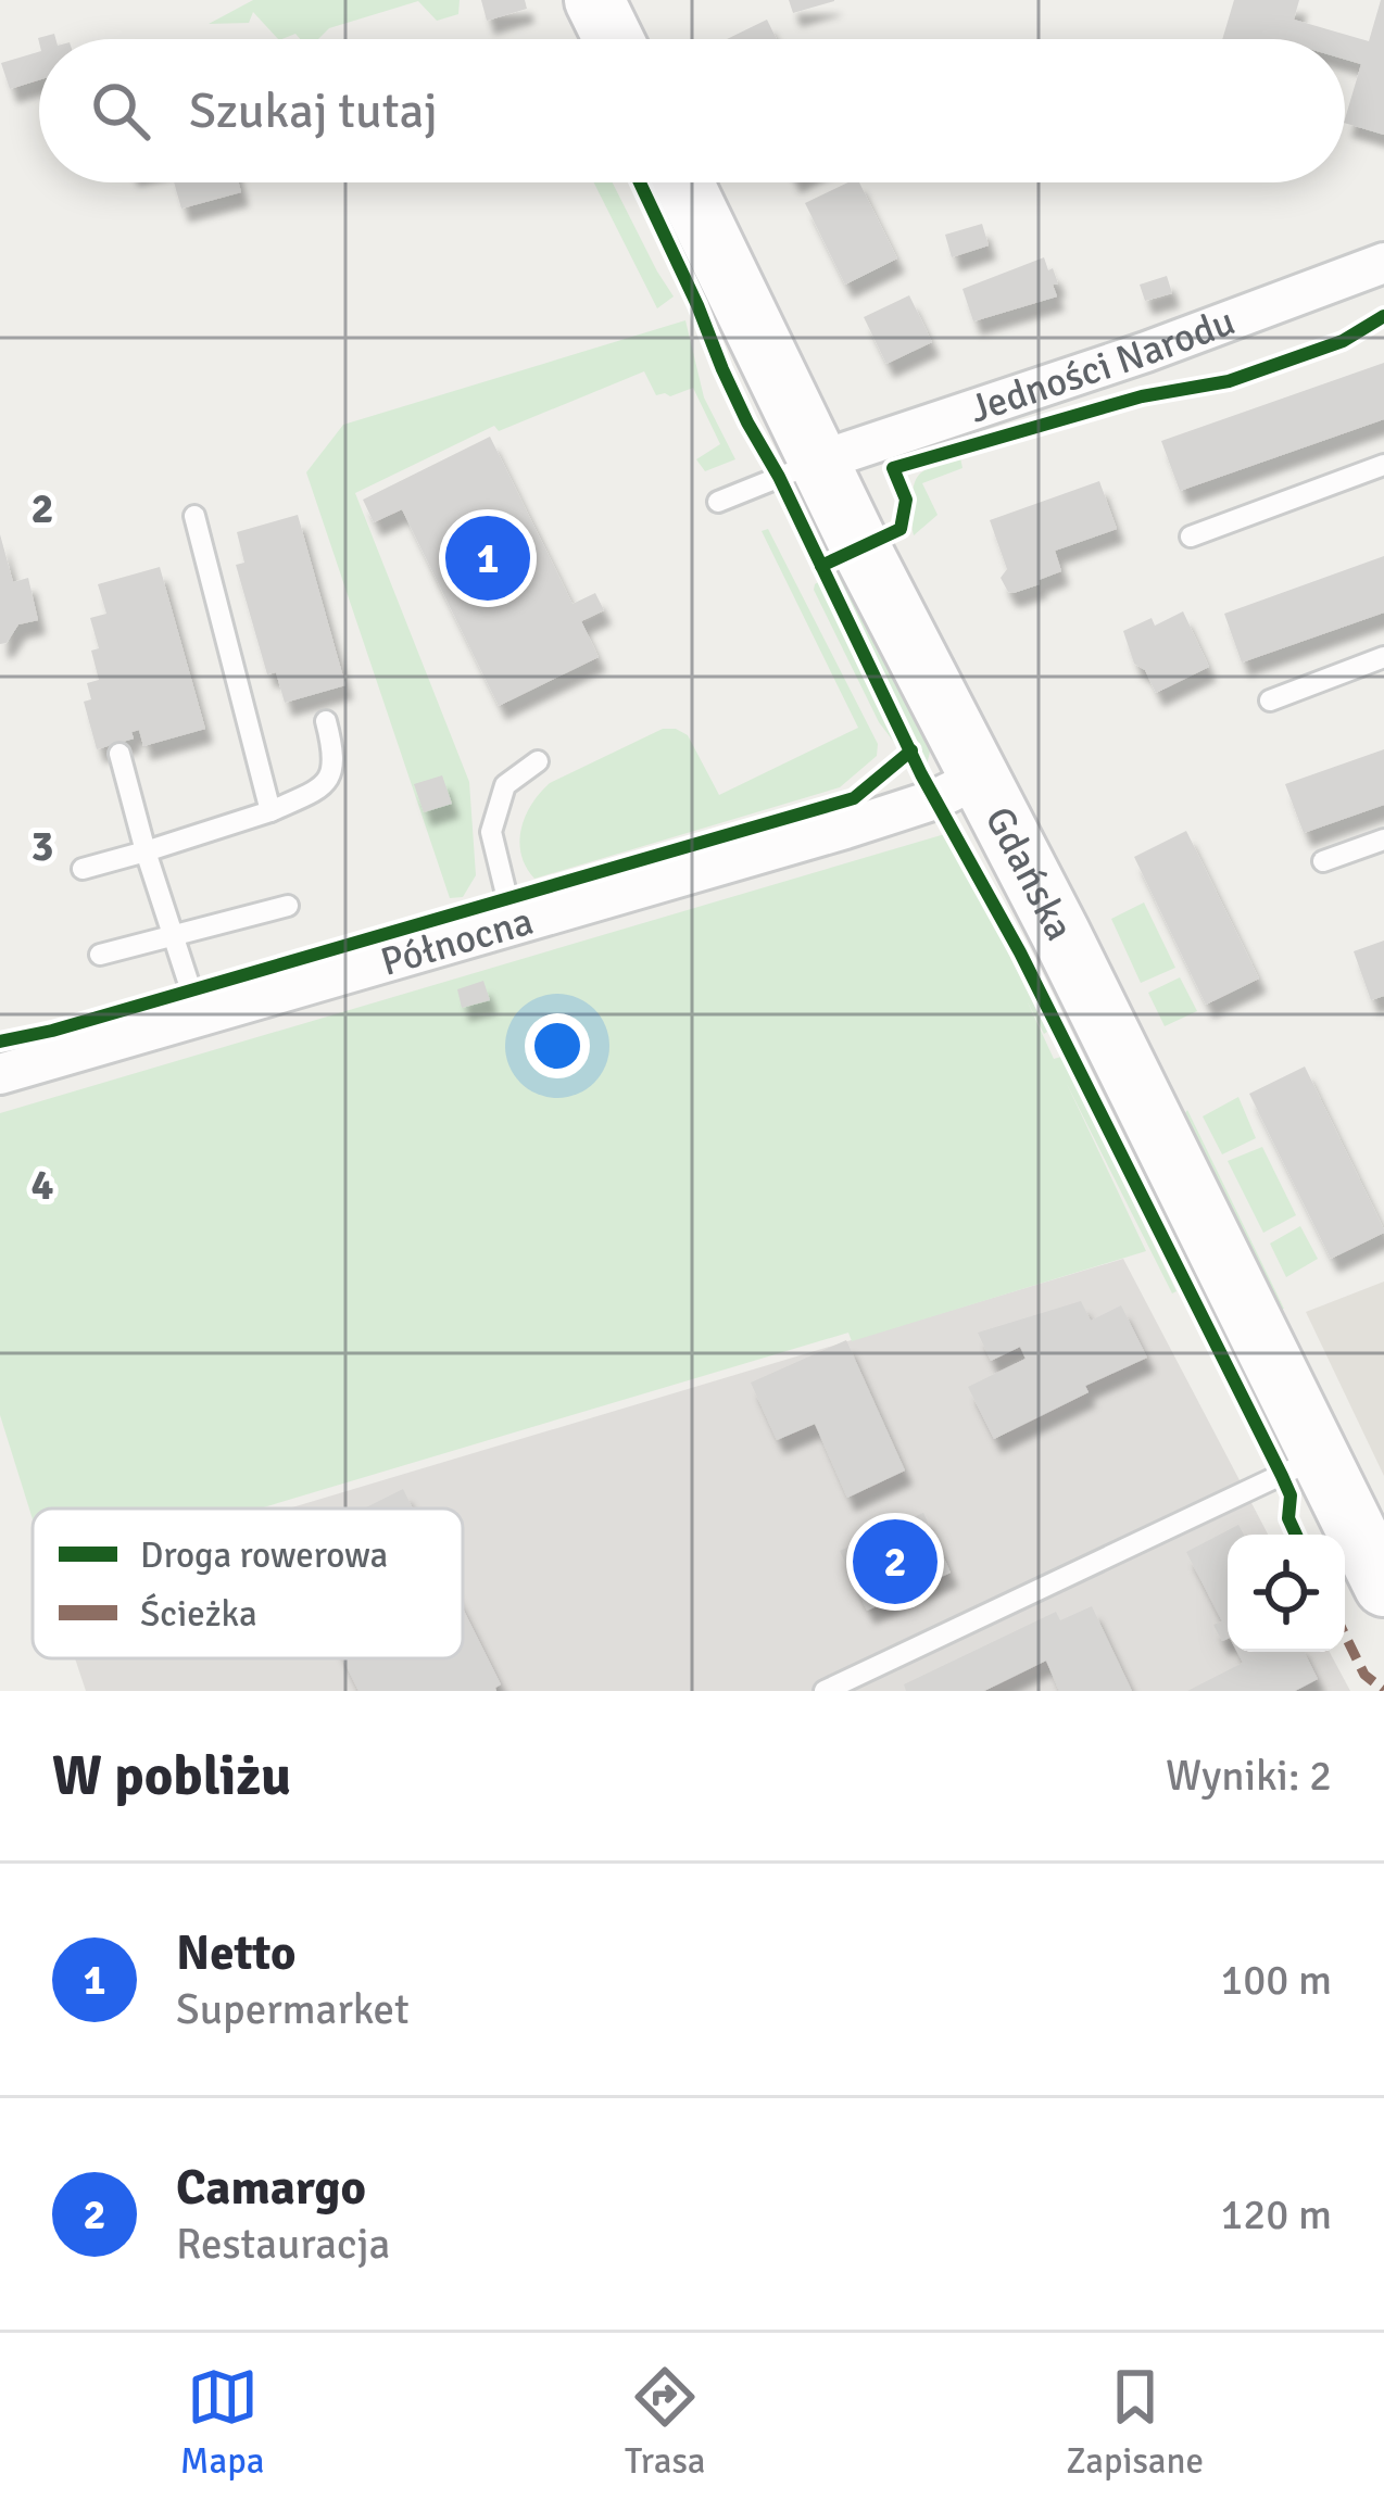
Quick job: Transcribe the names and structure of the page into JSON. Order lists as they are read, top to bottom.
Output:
{
  "streets": {
    "street": ["Jedności Narodu", "Gdańska", "Północna"]
  },
  "crossings": [
    ["Jedności Narodu", "Gdańska"],
    ["Gdańska", "Północna"]
  ],
  "legend": ["Droga rowerowa", "Ścieżka"],
  "page": {
    "search": "Szukaj tutaj",
    "pins": ["1", "2"],
    "heading": ["W pobliżu", "Wyniki: 2"],
    "list": [
      {
        "mark": "1",
        "name": "Netto",
        "note": "Supermarket",
        "value": "100 m"
      },
      {
        "mark": "2",
        "name": "Camargo",
        "note": "Restauracja",
        "value": "120 m"
      }
    ],
    "nav": ["Mapa", "Trasa", "Zapisane"]
  },
  "grid": {
    "rows": ["2", "3", "4"]
  }
}
